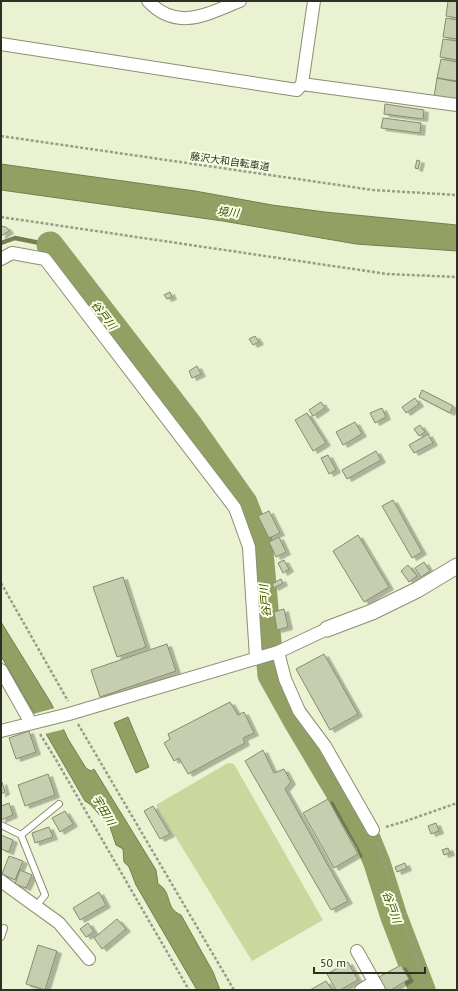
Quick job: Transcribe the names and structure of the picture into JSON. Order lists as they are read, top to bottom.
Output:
{
  "streets": {
    "path": ["藤沢大和自転車道"]
  },
  "water": ["境川", "谷戸川", "宇田川"],
  "scale_bar": "50 m"
}
